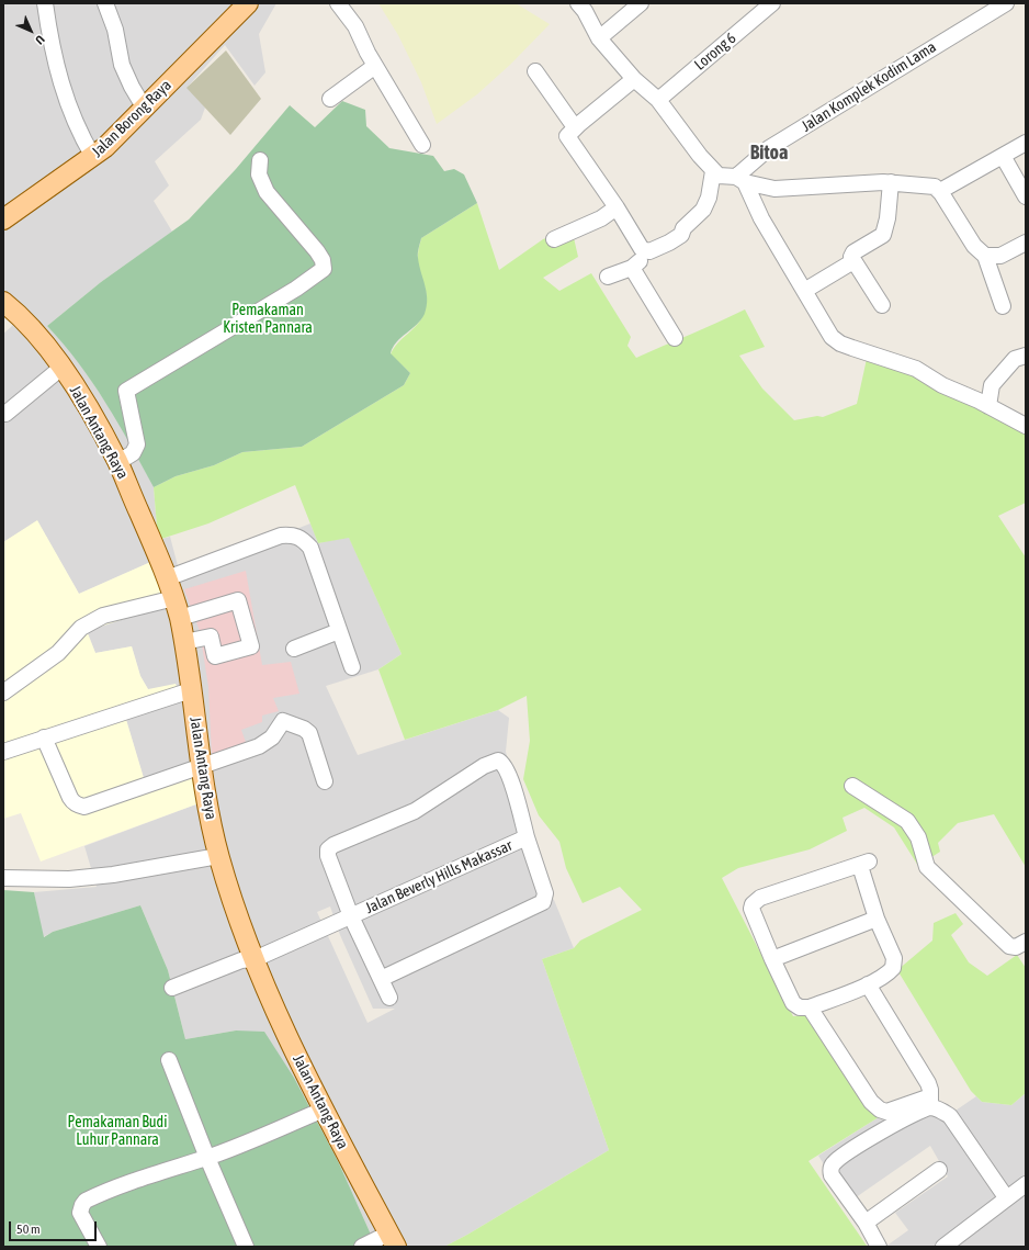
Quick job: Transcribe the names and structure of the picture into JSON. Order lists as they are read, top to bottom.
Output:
{
  "streets": {
    "main road": ["Jalan Borong Raya", "Jalan Antang Raya"],
    "street": ["Lorong 6", "Jalan Komplek Kodim Lama", "Jalan Beverly Hills Makassar"]
  },
  "crossings": [
    ["Jalan Antang Raya", "Jalan Beverly Hills Makassar"]
  ],
  "districts": ["Bitoa"],
  "parks": ["Pemakaman Kristen Pannara", "Pemakaman Budi Luhur Pannara"],
  "scale_bar": "50 m",
  "north": "bottom right"
}
